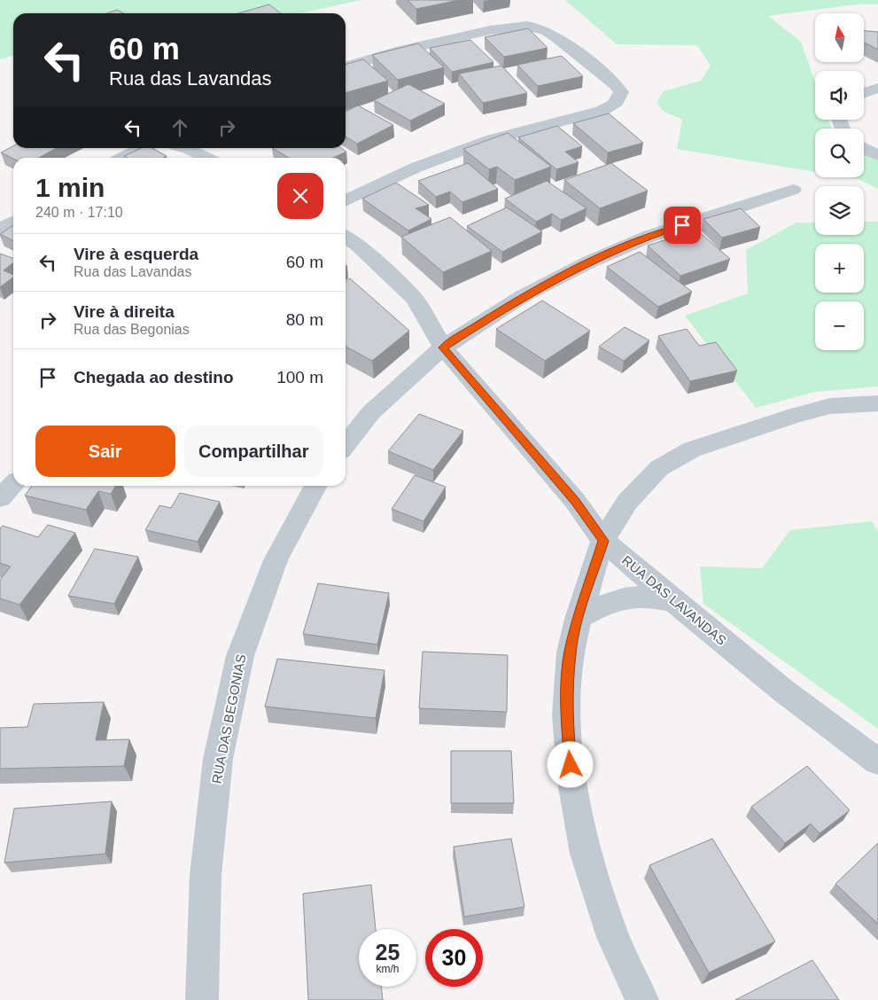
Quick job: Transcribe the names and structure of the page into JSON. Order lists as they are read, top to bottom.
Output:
{
  "streets": {
    "street": ["RUA DAS LAVANDAS", "RUA DAS BEGONIAS"]
  },
  "north": "top",
  "page": {
    "map_buttons": ["+", "−"],
    "turn": ["60 m", "Rua das Lavandas"],
    "heading": ["1 min", "240 m · 17:10"],
    "list": [
      {
        "name": "Vire à esquerda",
        "note": "Rua das Lavandas",
        "value": "60 m"
      },
      {
        "name": "Vire à direita",
        "note": "Rua das Begonias",
        "value": "80 m"
      },
      {
        "name": "Chegada ao destino",
        "value": "100 m"
      }
    ],
    "buttons": ["Sair", "Compartilhar"],
    "speed": "25 km/h",
    "limit": "30"
  }
}
